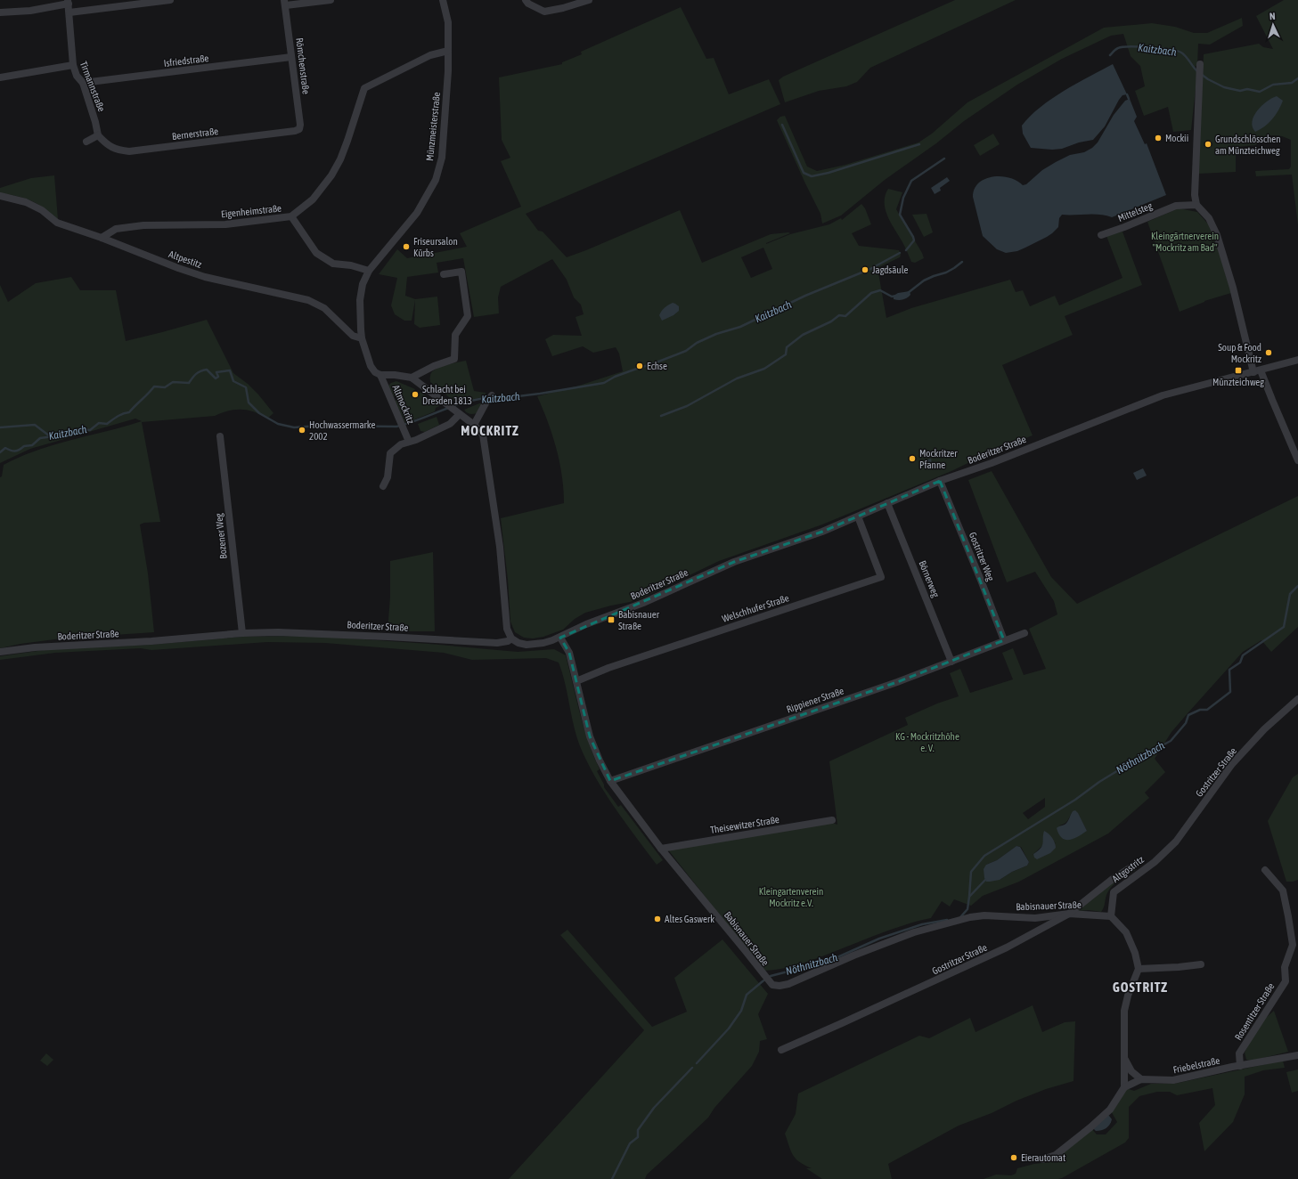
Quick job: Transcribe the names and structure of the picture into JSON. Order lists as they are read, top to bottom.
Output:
{
  "streets": {
    "street": [
      "Isfriedstraße",
      "Römchenstraße",
      "Tirmannstraße",
      "Münzmeisterstraße",
      "Bernerstraße",
      "Eigenheimstraße",
      "Mittelsteg",
      "Altpestitz",
      "Altmockritz",
      "Boderitzer Straße",
      "Bozener Weg",
      "Gostritzer Weg",
      "Börnerweg",
      "Welschhufer Straße",
      "Rippiener Straße",
      "Gostritzer Straße",
      "Theisewitzer Straße",
      "Altgostritz",
      "Babisnauer Straße",
      "Rosentitzer Straße",
      "Friebelstraße"
    ]
  },
  "crossings": [
    ["Isfriedstraße", "Römchenstraße"],
    ["Isfriedstraße", "Tirmannstraße"],
    ["Römchenstraße", "Bernerstraße"],
    ["Tirmannstraße", "Bernerstraße"],
    ["Münzmeisterstraße", "Eigenheimstraße"],
    ["Münzmeisterstraße", "Altpestitz"],
    ["Münzmeisterstraße", "Altmockritz"],
    ["Eigenheimstraße", "Altpestitz"],
    ["Altpestitz", "Altmockritz"],
    ["Altmockritz", "Boderitzer Straße"],
    ["Boderitzer Straße", "Bozener Weg"],
    ["Boderitzer Straße", "Gostritzer Weg"],
    ["Boderitzer Straße", "Börnerweg"],
    ["Boderitzer Straße", "Welschhufer Straße"],
    ["Boderitzer Straße", "Babisnauer Straße"],
    ["Gostritzer Weg", "Rippiener Straße"],
    ["Börnerweg", "Rippiener Straße"],
    ["Welschhufer Straße", "Babisnauer Straße"],
    ["Rippiener Straße", "Babisnauer Straße"],
    ["Gostritzer Straße", "Altgostritz"],
    ["Gostritzer Straße", "Babisnauer Straße"],
    ["Theisewitzer Straße", "Babisnauer Straße"],
    ["Altgostritz", "Babisnauer Straße"],
    ["Rosentitzer Straße", "Friebelstraße"]
  ],
  "districts": ["MOCKRITZ", "GOSTRITZ"],
  "water": ["Kaitzbach", "Nöthnitzbach"],
  "parks": ["Kleingärtnerverein \"Mockritz am Bad\"", "KG - Mockritzhöhe e. V.", "Kleingartenverein Mockritz e.V."],
  "places": {
    "other": [
      "Mockii",
      "Grundschlösschen am Münzteichweg",
      "Friseursalon Kürbs",
      "Jagdsäule",
      "Soup & Food Mockritz",
      "Echse",
      "Schlacht bei Dresden 1813",
      "Hochwassermarke 2002",
      "Mockritzer Pfanne",
      "Altes Gaswerk",
      "Eierautomat"
    ],
    "transit": ["Münzteichweg", "Babisnauer Straße"]
  },
  "north": "top"
}
